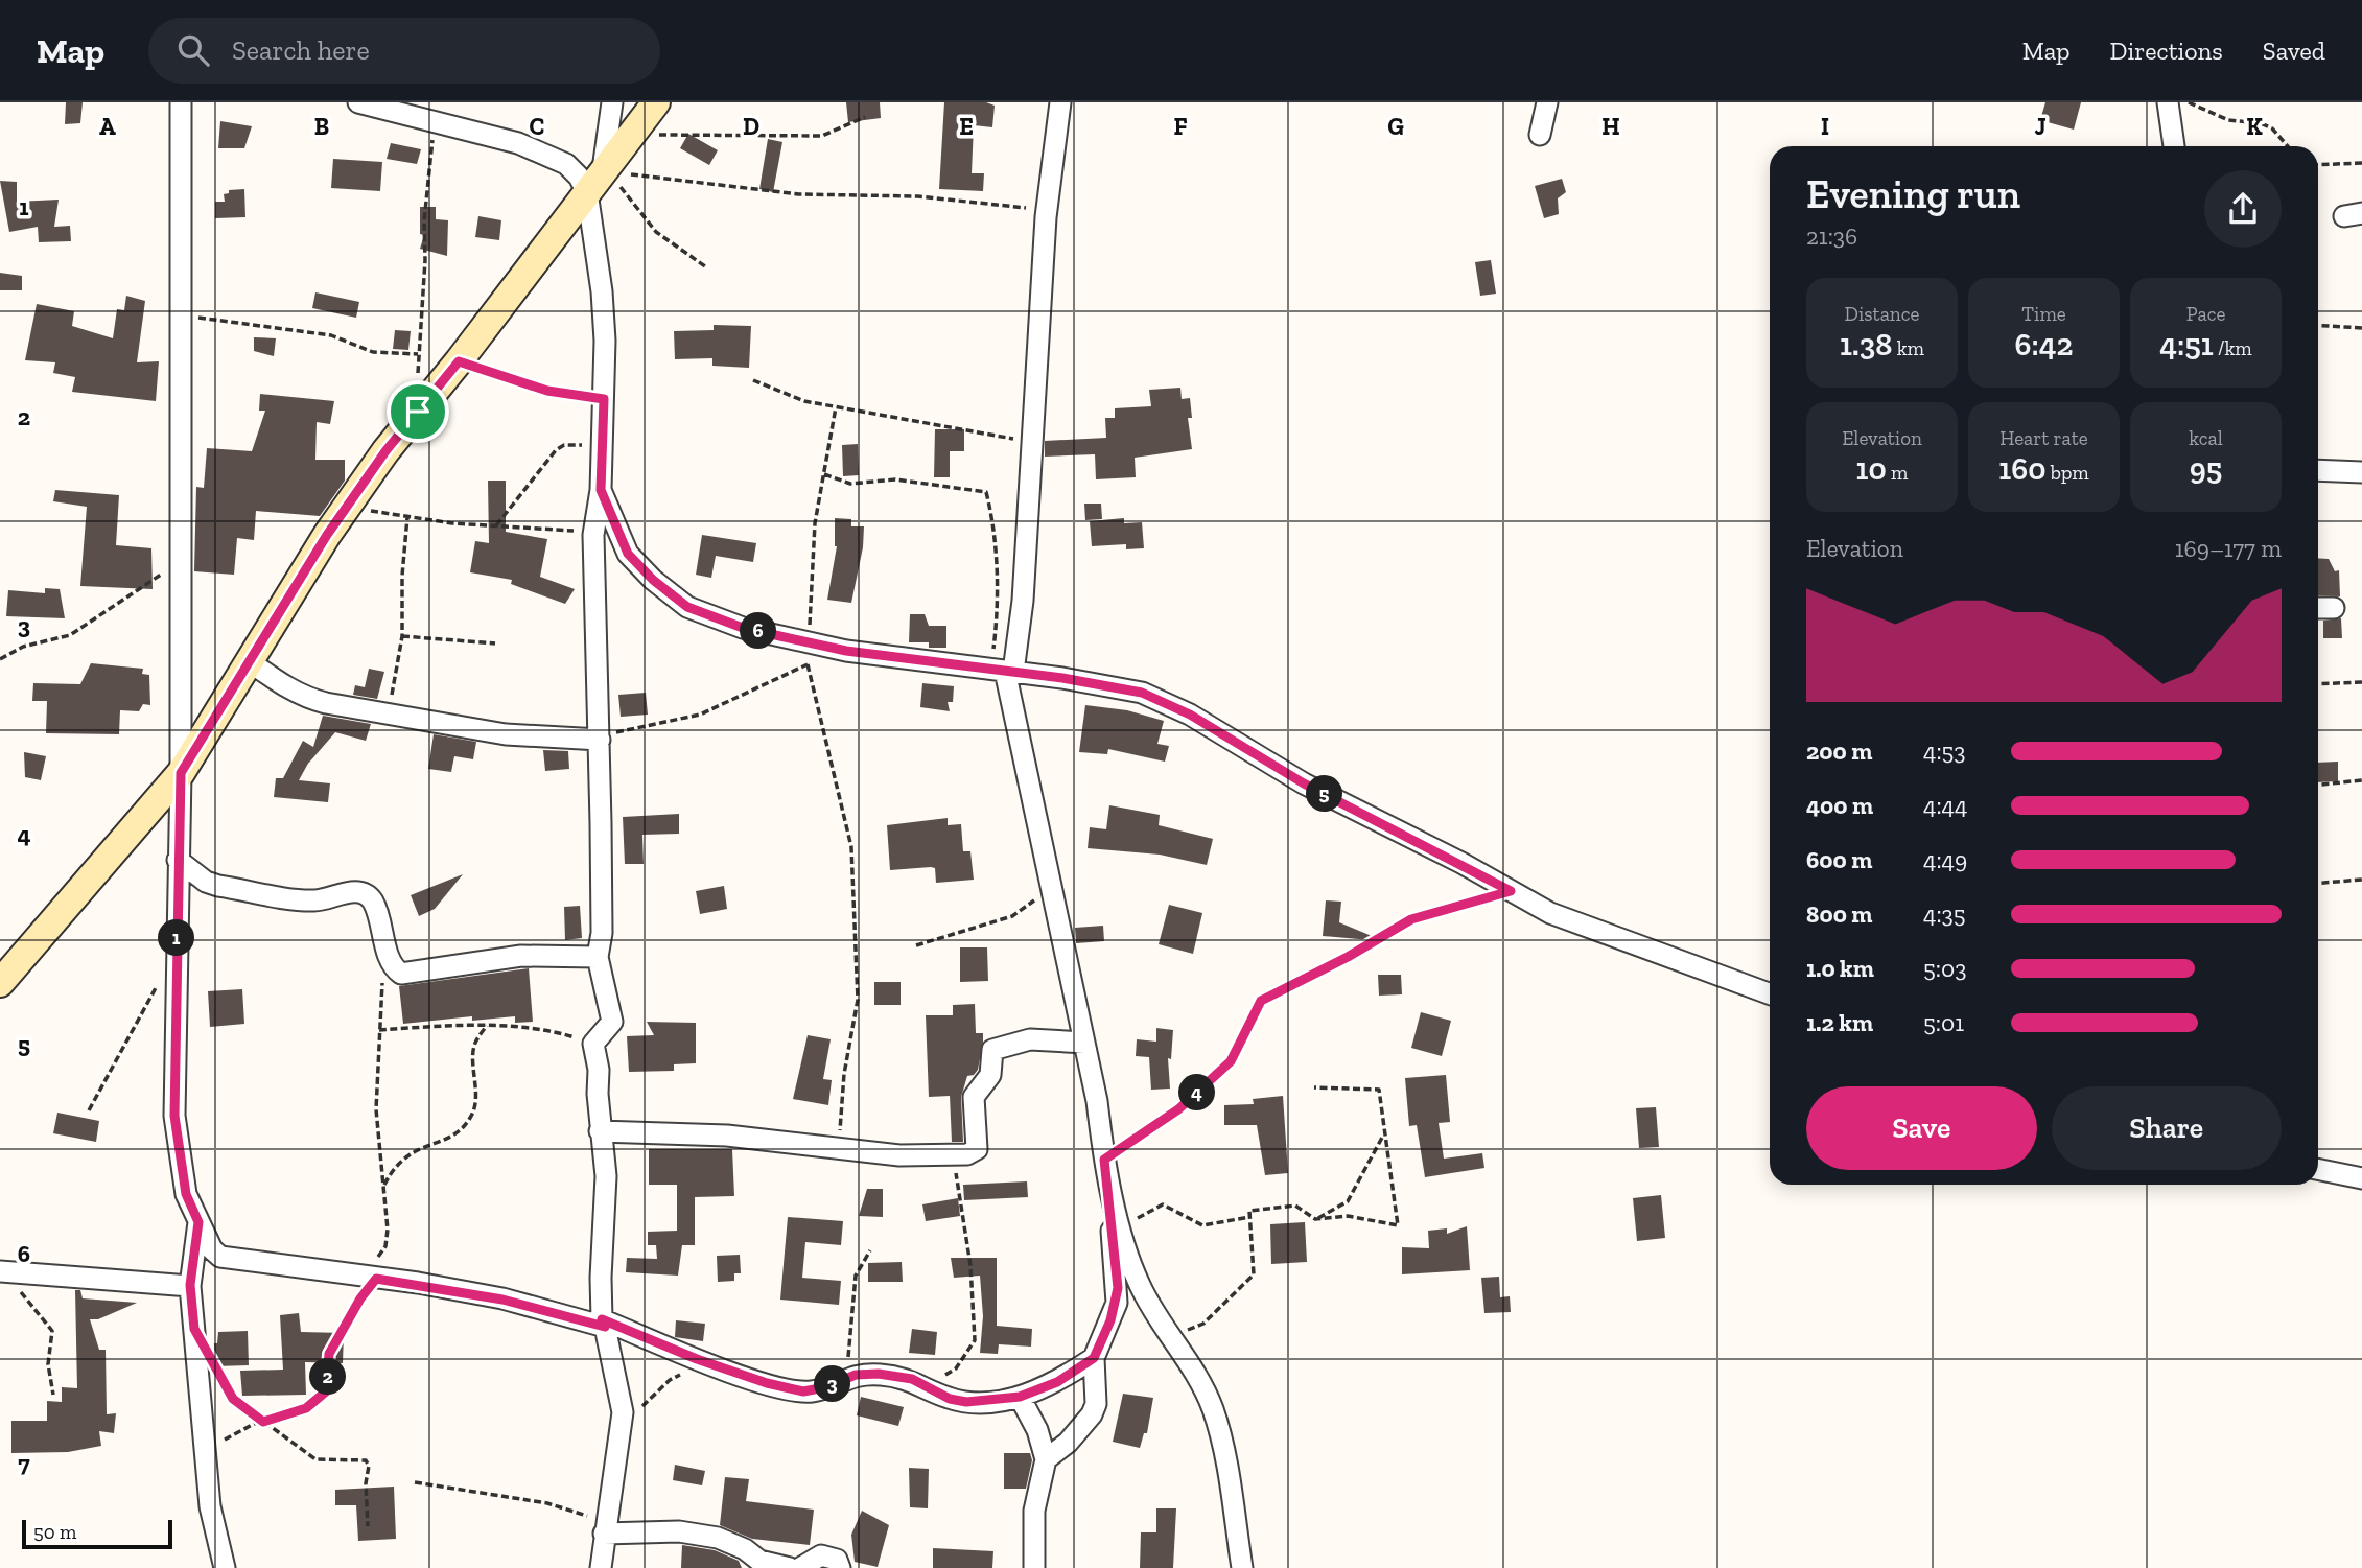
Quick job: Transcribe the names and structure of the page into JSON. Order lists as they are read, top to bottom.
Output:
{
  "scale_bar": "50 m",
  "page": {
    "header": "Map",
    "search": "Search here",
    "nav": ["Map", "Directions", "Saved"],
    "heading": ["Evening run", "21:36"],
    "stats": [
      ["Distance", "1.38 km"],
      ["Time", "6:42"],
      ["Pace", "4:51 /km"],
      ["Elevation", "10 m"],
      ["Heart rate", "160 bpm"],
      ["kcal", "95"]
    ],
    "chart": ["Elevation", "169–177 m"],
    "pins": [
      "6",
      "5",
      "1",
      "4",
      "2",
      "3"
    ],
    "list": [
      {
        "name": "200 m",
        "note": "4:53"
      },
      {
        "name": "400 m",
        "note": "4:44"
      },
      {
        "name": "600 m",
        "note": "4:49"
      },
      {
        "name": "800 m",
        "note": "4:35"
      },
      {
        "name": "1.0 km",
        "note": "5:03"
      },
      {
        "name": "1.2 km",
        "note": "5:01"
      }
    ],
    "buttons": ["Save", "Share"],
    "scale": "50 m"
  },
  "grid": {
    "columns": [
      "A",
      "B",
      "C",
      "D",
      "E",
      "F",
      "G",
      "H",
      "I",
      "J",
      "K"
    ],
    "rows": [
      "1",
      "2",
      "3",
      "4",
      "5",
      "6",
      "7"
    ]
  }
}
